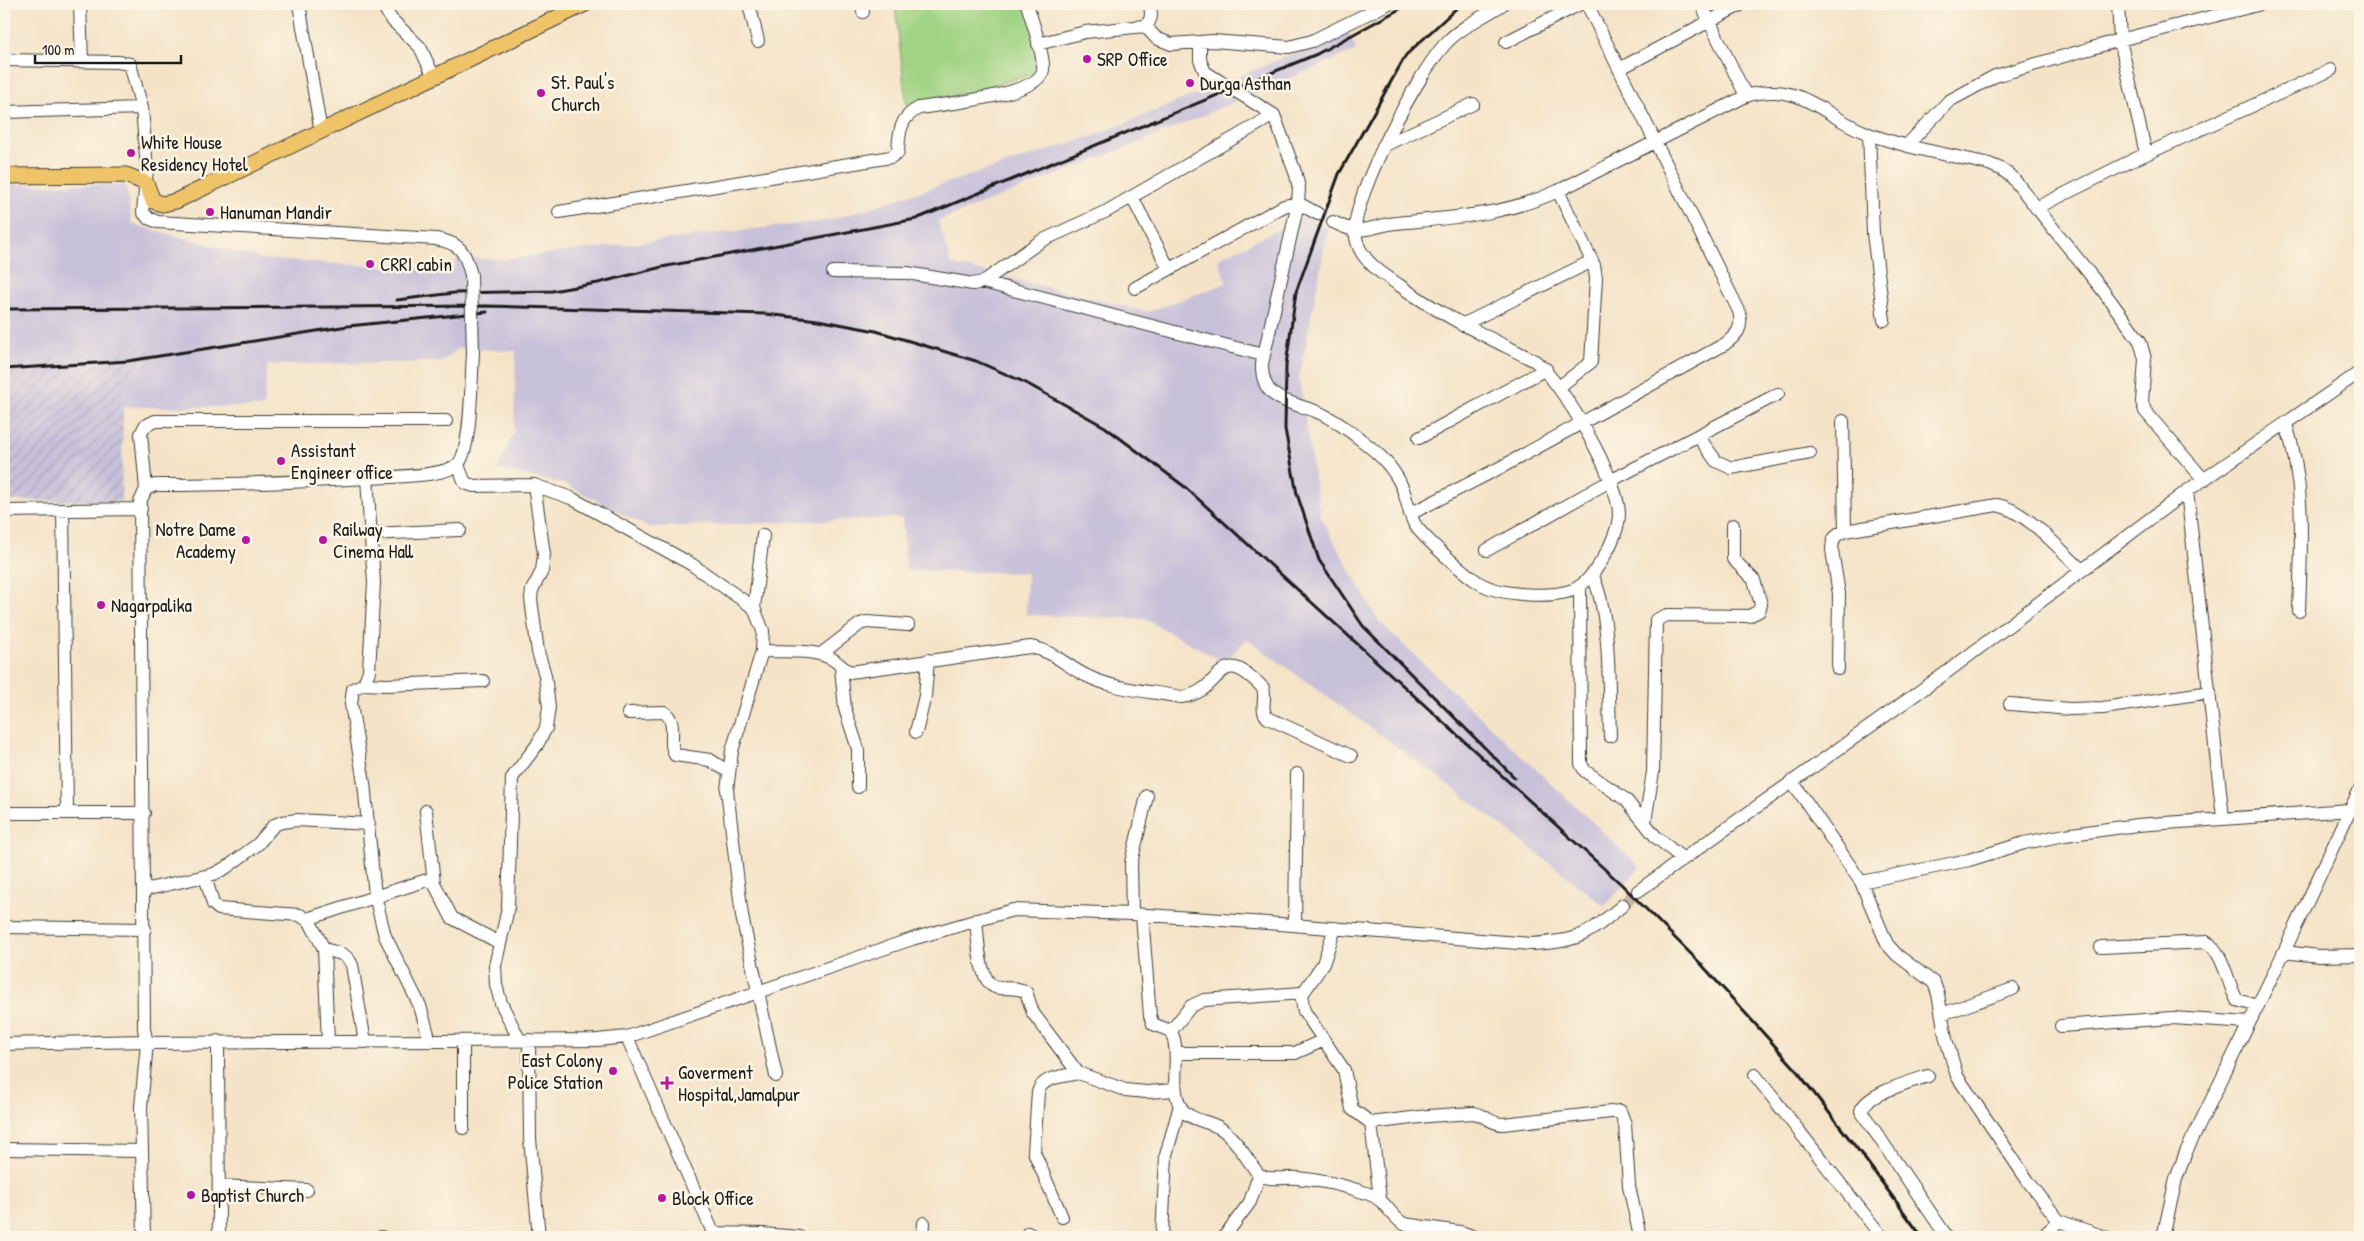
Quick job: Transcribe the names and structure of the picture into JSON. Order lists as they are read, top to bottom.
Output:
{
  "places": {
    "other": [
      "SRP Office",
      "Durga Asthan",
      "St. Paul's Church",
      "White House Residency Hotel",
      "Hanuman Mandir",
      "CRRI cabin",
      "Assistant Engineer office",
      "Notre Dame Academy",
      "Railway Cinema Hall",
      "Nagarpalika",
      "East Colony Police Station",
      "Baptist Church",
      "Block Office"
    ],
    "health": ["Goverment Hospital,Jamalpur"]
  },
  "scale_bar": "100 m"
}
